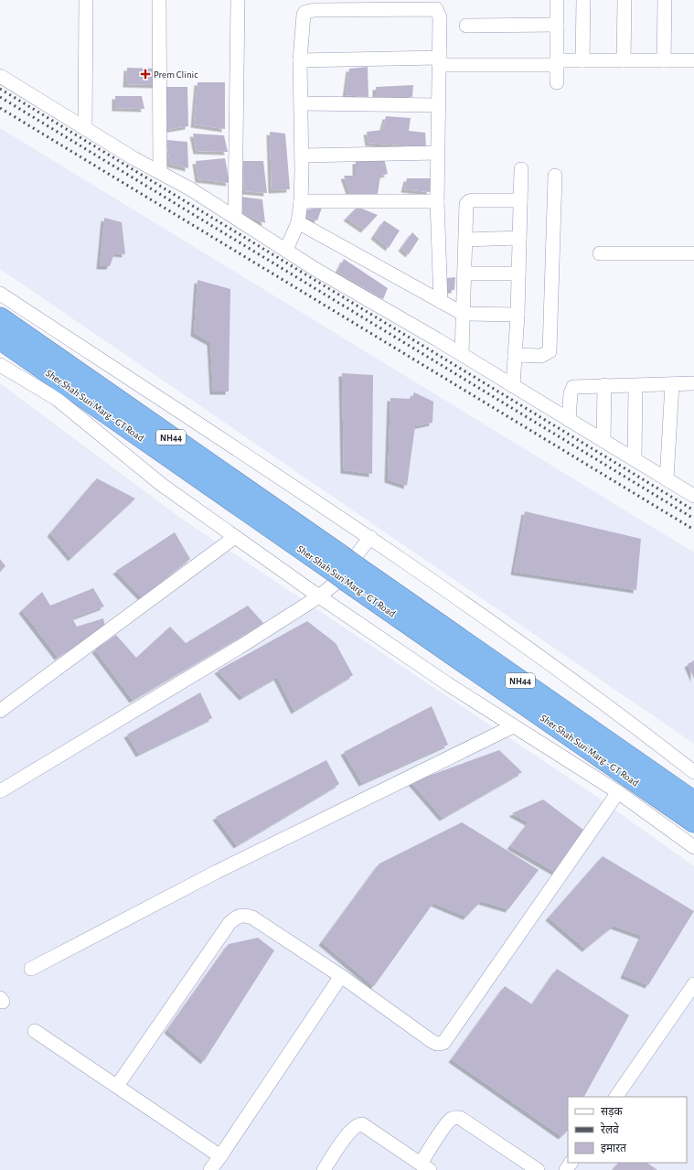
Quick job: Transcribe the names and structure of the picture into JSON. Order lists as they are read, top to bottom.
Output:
{
  "streets": {
    "highway": ["Sher Shah Suri Marg - GT Road", "NH44"]
  },
  "places": {
    "health": ["Prem Clinic"]
  },
  "legend": ["सड़क", "रेलवे", "इमारत"]
}
